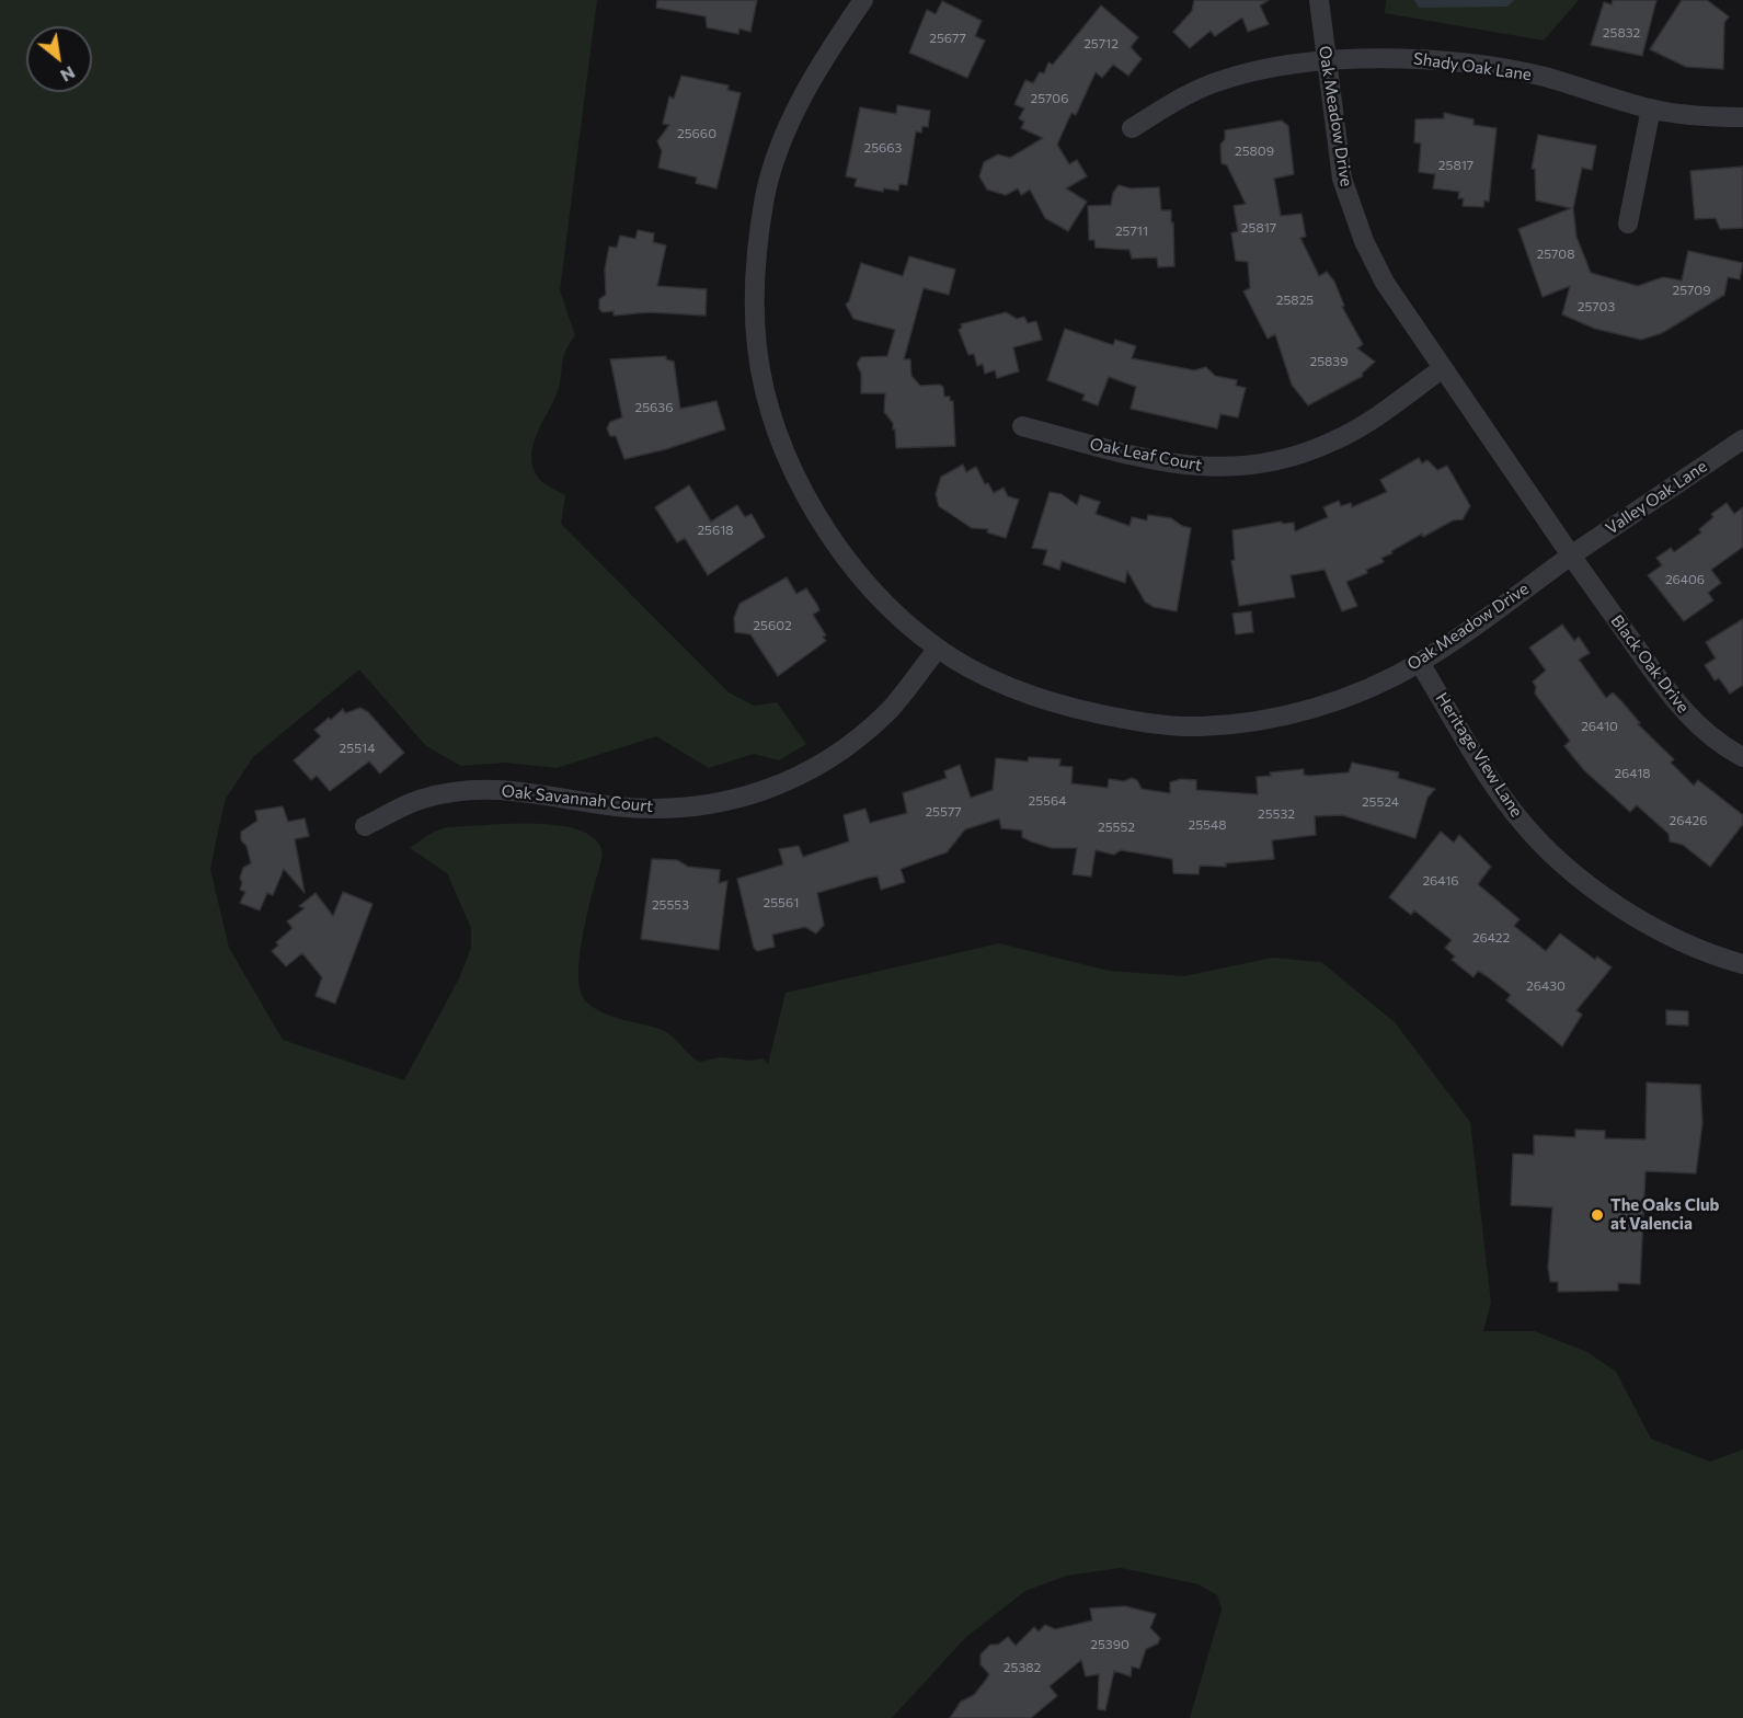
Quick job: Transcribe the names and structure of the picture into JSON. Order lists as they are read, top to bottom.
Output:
{
  "streets": {
    "street": [
      "Shady Oak Lane",
      "Oak Meadow Drive",
      "Oak Leaf Court",
      "Valley Oak Lane",
      "Black Oak Drive",
      "Heritage View Lane",
      "Oak Savannah Court"
    ]
  },
  "crossings": [
    ["Shady Oak Lane", "Oak Meadow Drive"],
    ["Oak Meadow Drive", "Oak Leaf Court"],
    ["Oak Meadow Drive", "Valley Oak Lane"],
    ["Oak Meadow Drive", "Black Oak Drive"],
    ["Oak Meadow Drive", "Heritage View Lane"],
    ["Oak Meadow Drive", "Oak Savannah Court"],
    ["Valley Oak Lane", "Black Oak Drive"]
  ],
  "places": ["The Oaks Club at Valencia"],
  "house_numbers": [
    "25832",
    "25677",
    "25712",
    "25706",
    "25660",
    "25663",
    "25809",
    "25817",
    "25817",
    "25711",
    "25708",
    "25709",
    "25825",
    "25703",
    "25839",
    "25636",
    "25618",
    "26406",
    "25602",
    "26410",
    "25514",
    "26418",
    "25564",
    "25524",
    "25577",
    "25532",
    "26426",
    "25548",
    "25552",
    "26416",
    "25561",
    "25553",
    "26422",
    "26430",
    "25390",
    "25382"
  ],
  "north": "bottom right"
}
